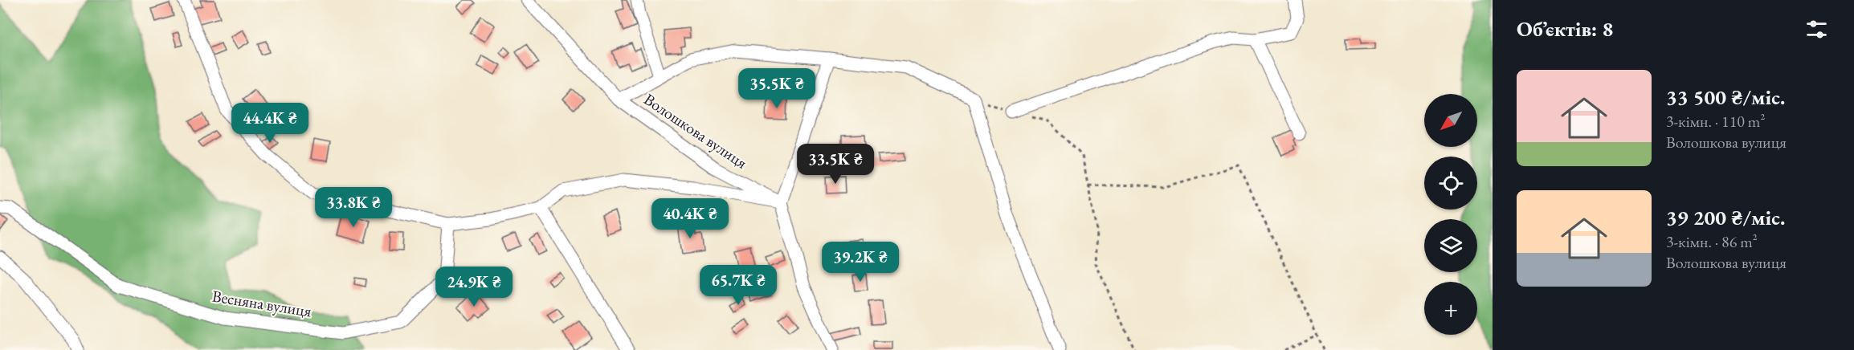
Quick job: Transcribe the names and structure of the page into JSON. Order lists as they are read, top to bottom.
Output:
{
  "streets": {
    "street": ["Волошкова вулиця", "Весняна вулиця"]
  },
  "crossings": [
    ["Волошкова вулиця", "Весняна вулиця"]
  ],
  "north": "bottom left",
  "page": {
    "heading": "Об’єктів: 8",
    "list": [
      {
        "name": "33 500 ₴/міс.",
        "note": "3-кімн. · 110 m² · Волошкова вулиця"
      },
      {
        "name": "39 200 ₴/міс.",
        "note": "3-кімн. · 86 m² · Волошкова вулиця"
      }
    ],
    "price": [
      "35.5K ₴",
      "44.4K ₴",
      "33.5K ₴",
      "33.8K ₴",
      "40.4K ₴",
      "39.2K ₴",
      "65.7K ₴",
      "24.9K ₴"
    ],
    "map_buttons": "+"
  }
}
